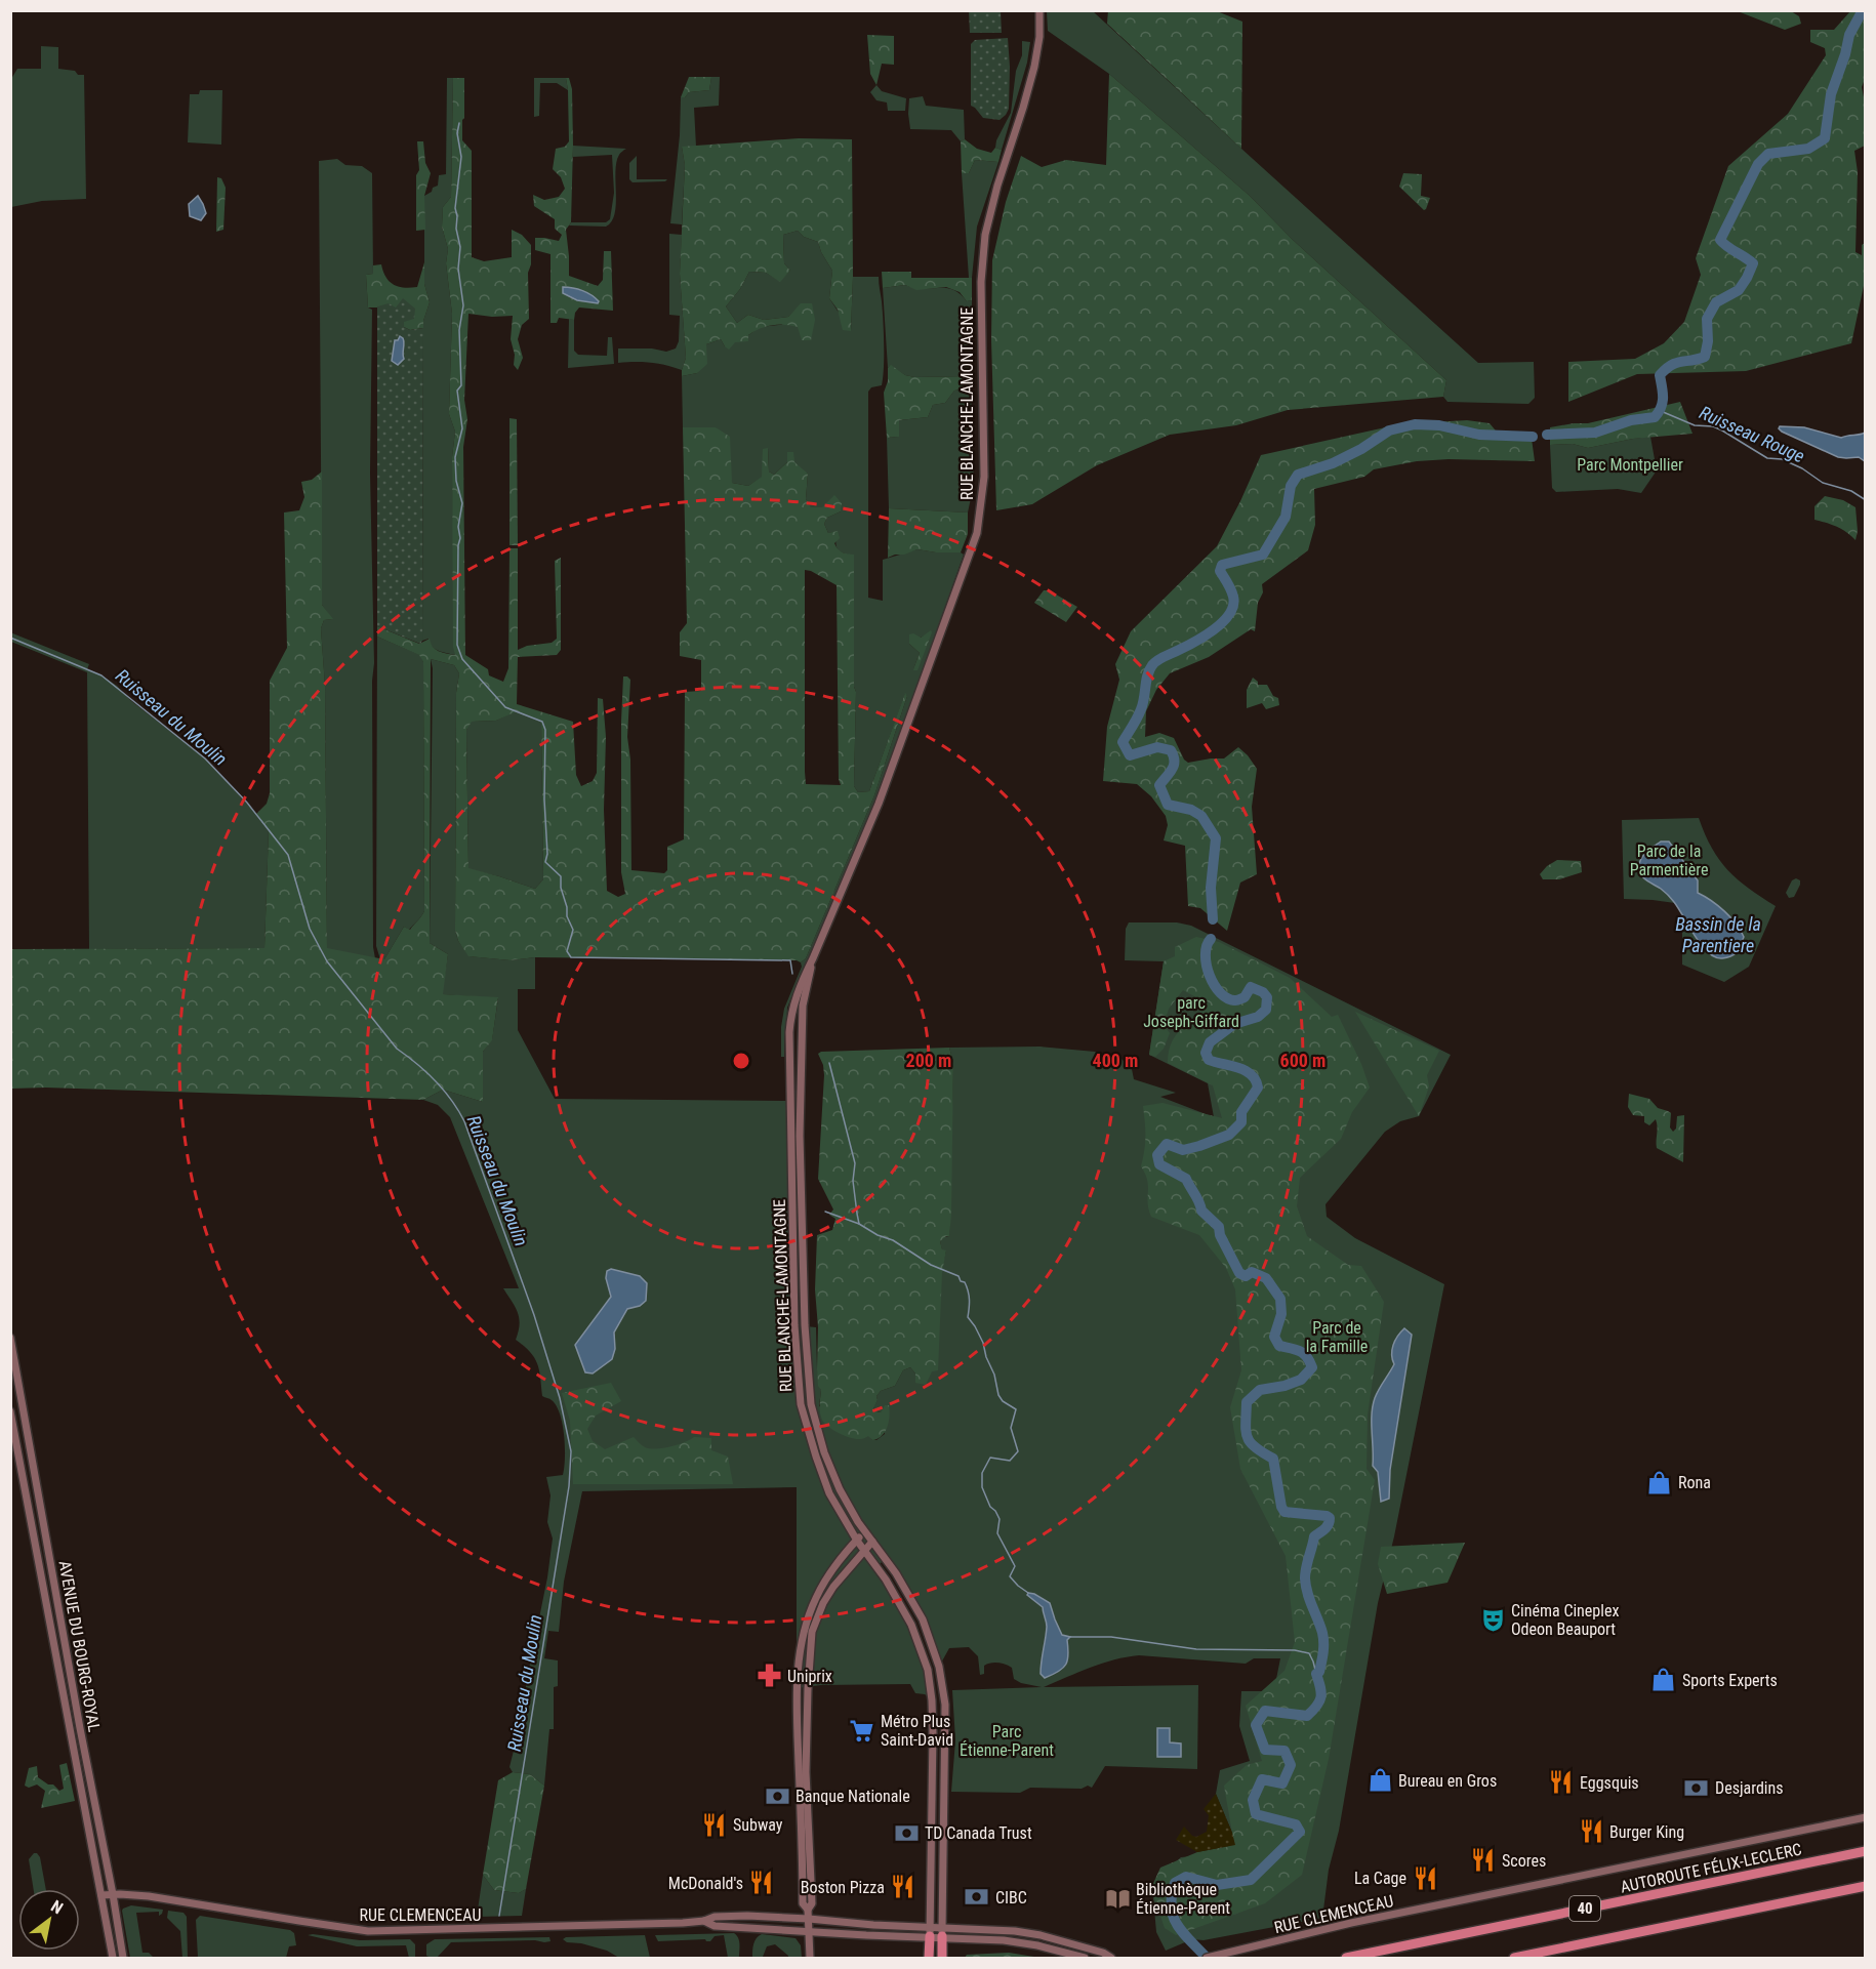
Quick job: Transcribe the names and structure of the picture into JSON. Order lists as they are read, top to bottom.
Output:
{
  "streets": {
    "highway": ["AUTOROUTE FÉLIX-LECLERC", "40"],
    "street": ["RUE BLANCHE-LAMONTAGNE", "AVENUE DU BOURG-ROYAL", "RUE CLEMENCEAU"]
  },
  "crossings": [
    ["RUE BLANCHE-LAMONTAGNE", "RUE CLEMENCEAU"],
    ["AVENUE DU BOURG-ROYAL", "RUE CLEMENCEAU"]
  ],
  "water": ["Ruisseau Rouge", "Ruisseau du Moulin", "Bassin de la Parentiere"],
  "parks": [
    "Parc Montpellier",
    "Parc de la Parmentière",
    "parc Joseph-Giffard",
    "Parc de la Famille",
    "Parc Étienne-Parent"
  ],
  "places": {
    "shop": ["Rona", "Sports Experts", "Bureau en Gros"],
    "theatre": ["Cinéma Cineplex Odeon Beauport"],
    "pharmacy": ["Uniprix"],
    "supermarket": ["Métro Plus Saint-David"],
    "restaurant": [
      "Eggsquis",
      "Subway",
      "Burger King",
      "Scores",
      "La Cage",
      "McDonald's",
      "Boston Pizza"
    ],
    "bank": [
      "Desjardins",
      "Banque Nationale",
      "TD Canada Trust",
      "CIBC"
    ],
    "library": ["Bibliothèque Étienne-Parent"]
  },
  "north": "top right",
  "rings": ["200 m", "400 m", "600 m"]
}
